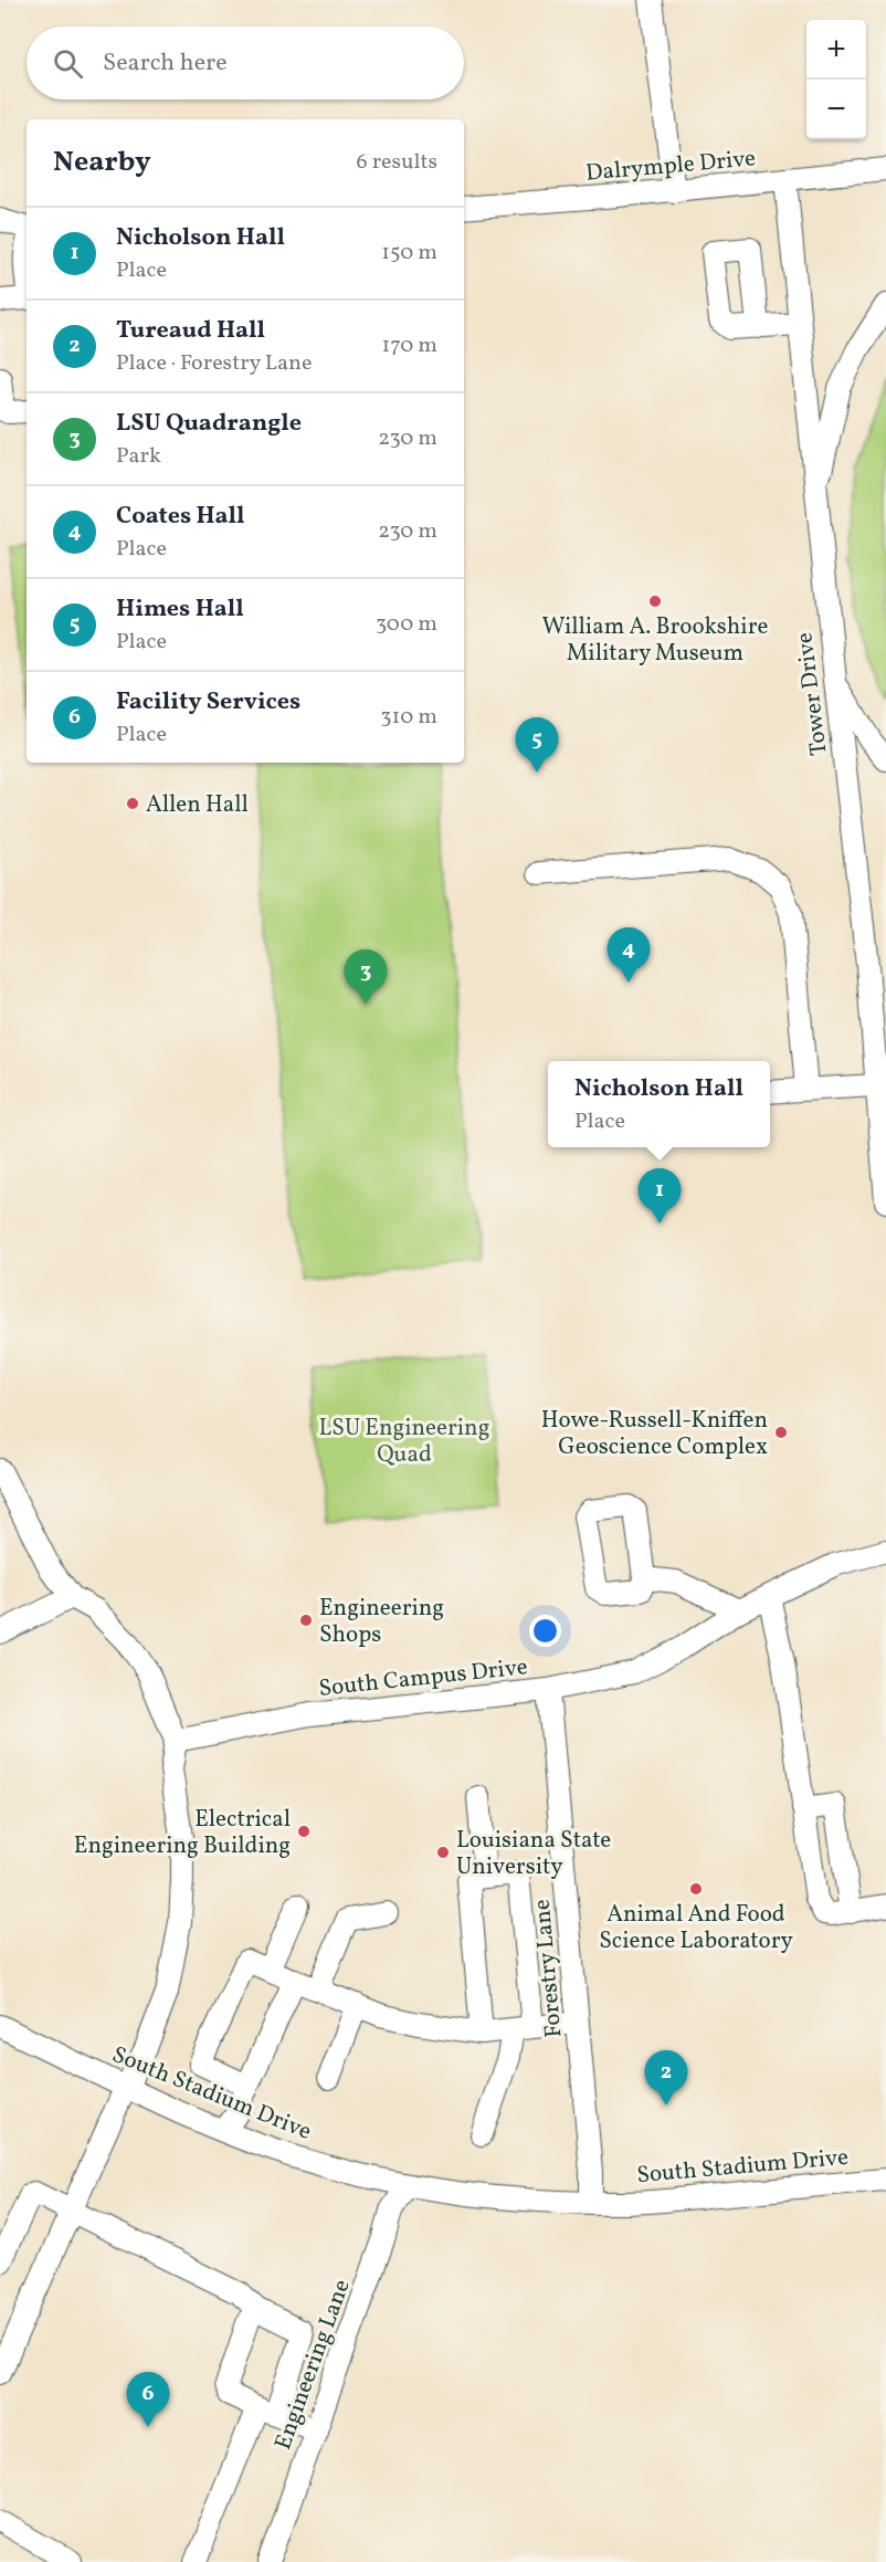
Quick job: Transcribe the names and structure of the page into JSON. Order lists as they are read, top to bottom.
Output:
{
  "streets": {
    "street": [
      "Dalrymple Drive",
      "Tower Drive",
      "South Campus Drive",
      "Forestry Lane",
      "South Stadium Drive",
      "Engineering Lane"
    ]
  },
  "crossings": [
    ["Dalrymple Drive", "Tower Drive"],
    ["South Campus Drive", "Forestry Lane"],
    ["Forestry Lane", "South Stadium Drive"],
    ["South Stadium Drive", "Engineering Lane"]
  ],
  "parks": ["LSU Engineering Quad"],
  "places": [
    "William A. Brookshire Military Museum",
    "Allen Hall",
    "Howe-Russell-Kniffen Geoscience Complex",
    "Engineering Shops",
    "Electrical Engineering Building",
    "Louisiana State University",
    "Animal And Food Science Laboratory"
  ],
  "page": {
    "map_buttons": ["+", "−"],
    "search": "Search here",
    "heading": ["Nearby", "6 results"],
    "list": [
      {
        "mark": "1",
        "name": "Nicholson Hall",
        "note": "Place",
        "value": "150 m"
      },
      {
        "mark": "2",
        "name": "Tureaud Hall",
        "note": "Place · Forestry Lane",
        "value": "170 m"
      },
      {
        "mark": "3",
        "name": "LSU Quadrangle",
        "note": "Park",
        "value": "230 m"
      },
      {
        "mark": "4",
        "name": "Coates Hall",
        "note": "Place",
        "value": "230 m"
      },
      {
        "mark": "5",
        "name": "Himes Hall",
        "note": "Place",
        "value": "300 m"
      },
      {
        "mark": "6",
        "name": "Facility Services",
        "note": "Place",
        "value": "310 m"
      }
    ],
    "pins": [
      "5",
      "4",
      "3",
      "1",
      "2",
      "6"
    ],
    "popup": ["Nicholson Hall", "Place"]
  }
}
